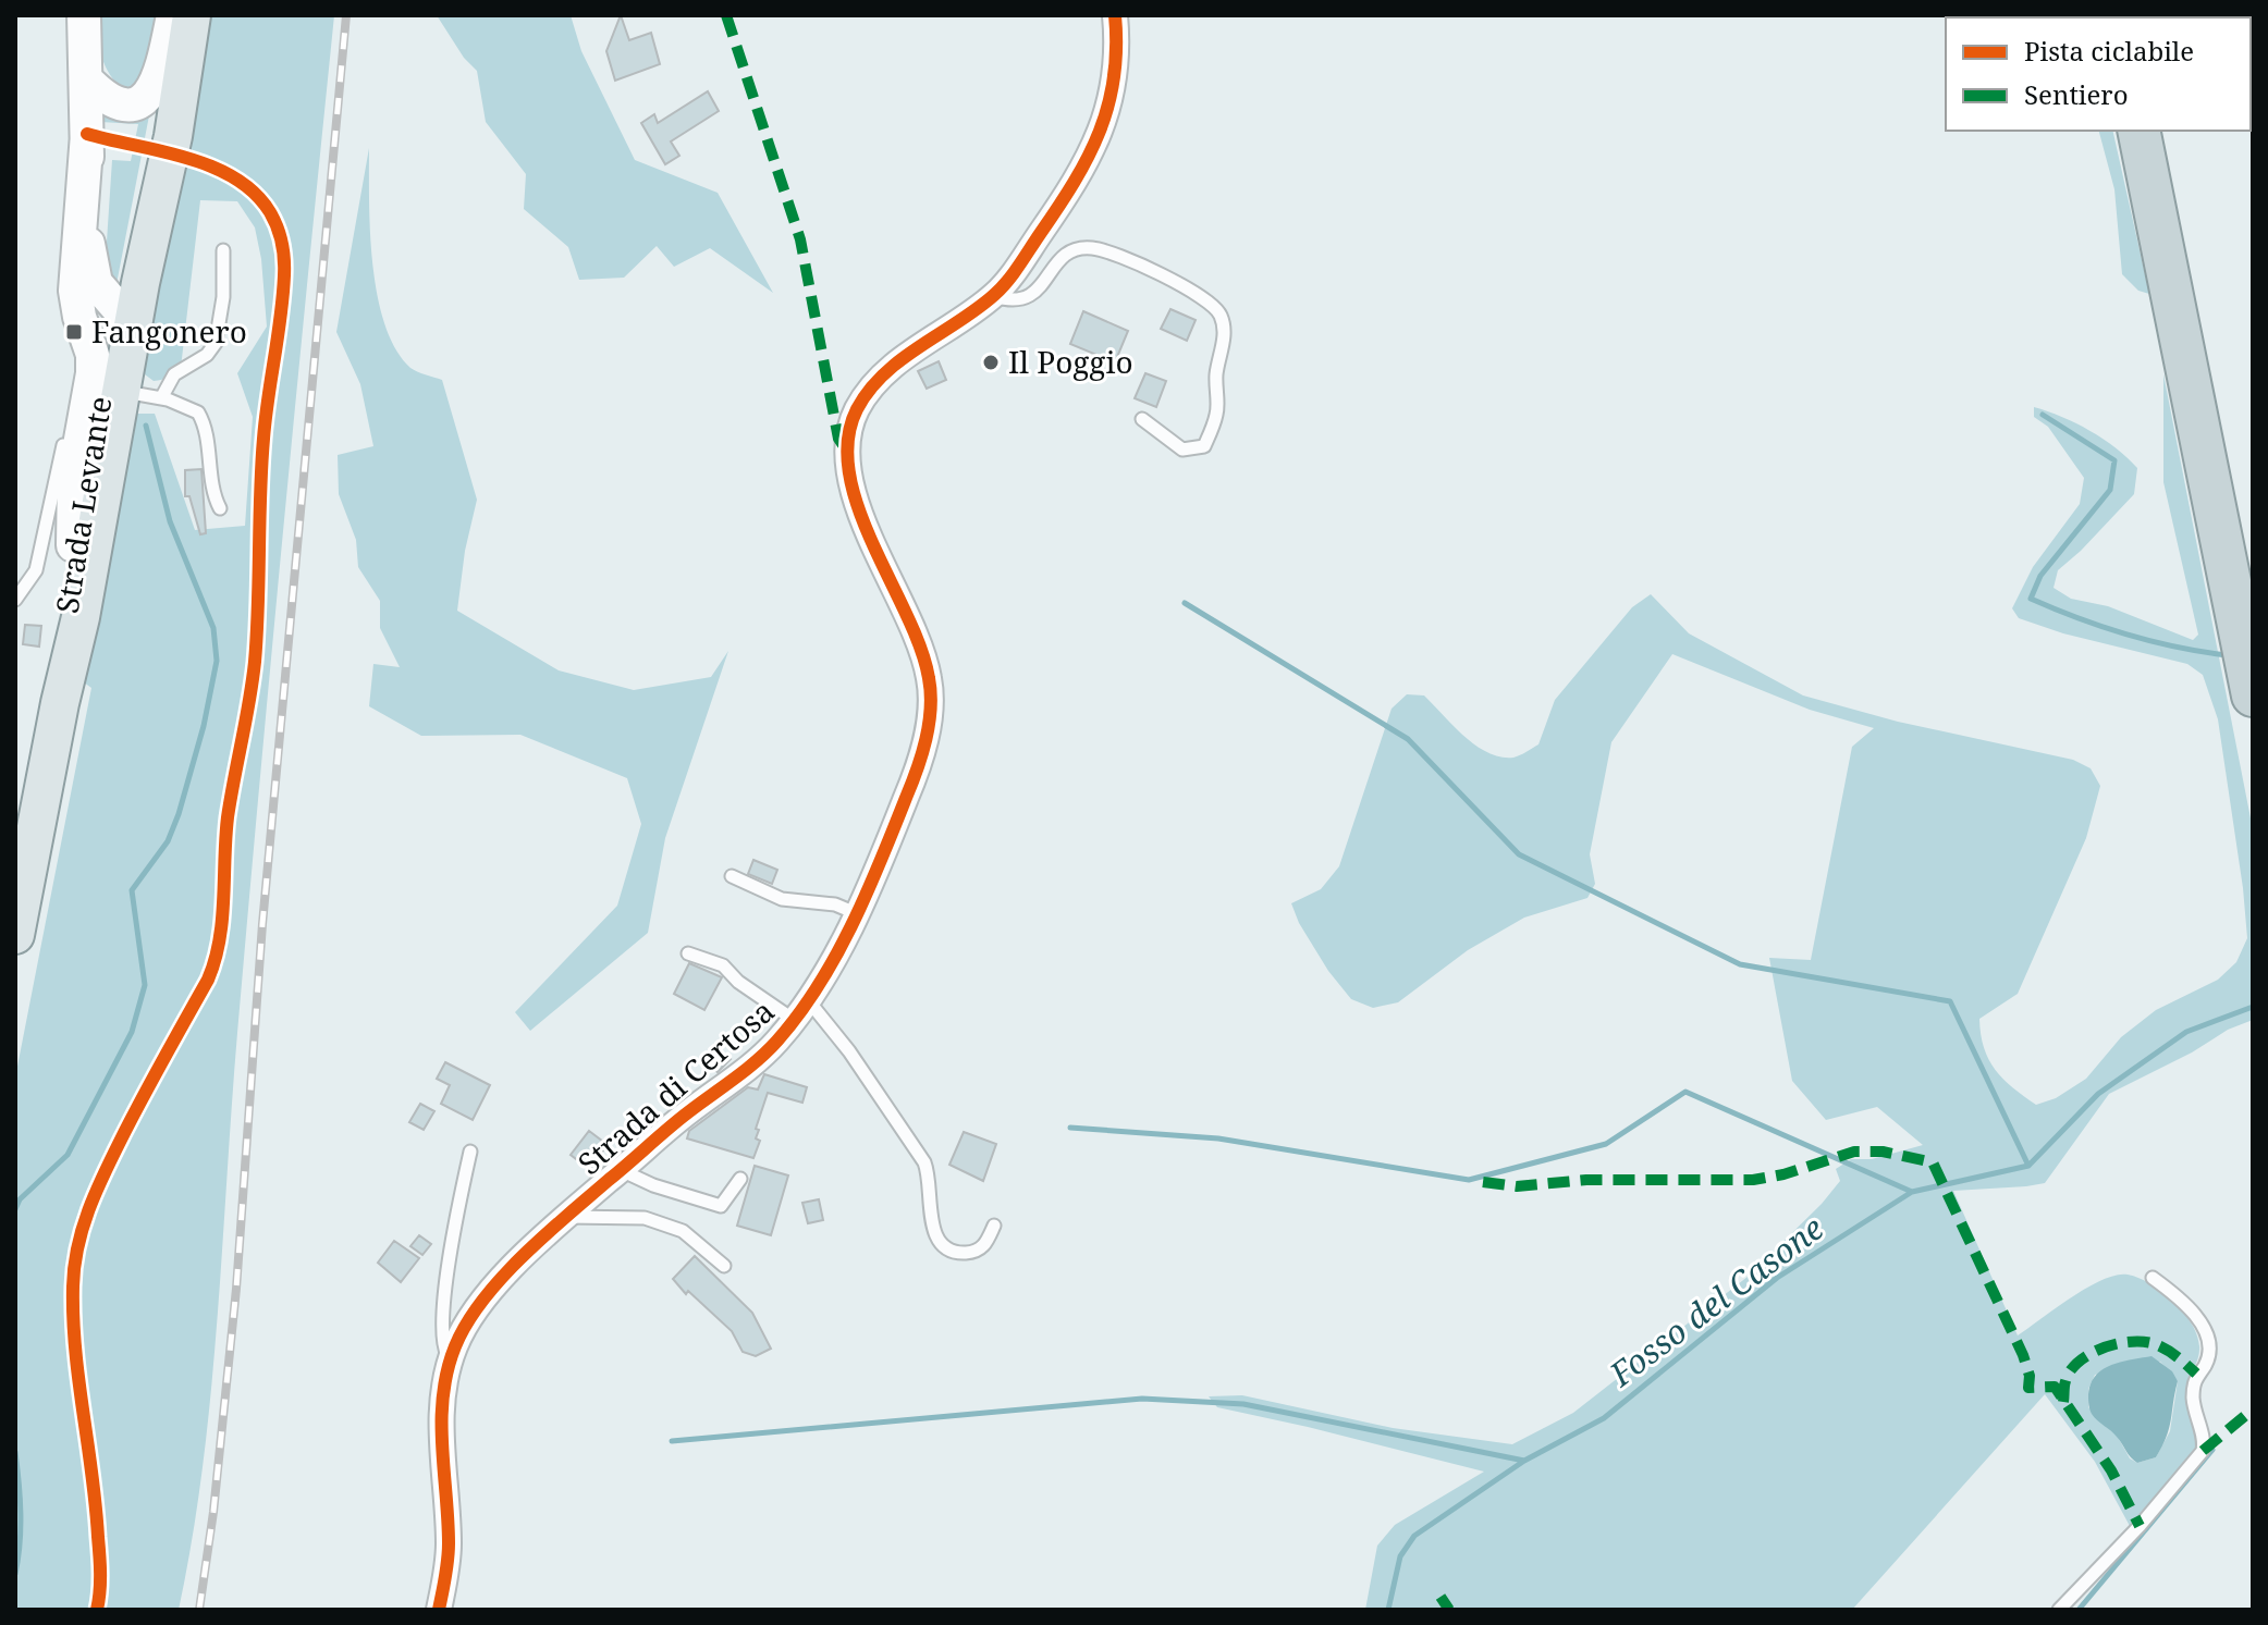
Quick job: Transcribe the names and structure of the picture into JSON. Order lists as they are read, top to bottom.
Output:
{
  "streets": {
    "main road": ["Strada Levante"],
    "street": ["Strada di Certosa"]
  },
  "water": ["Fosso del Casone"],
  "places": {
    "transit": ["Fangonero"],
    "other": ["Il Poggio"]
  },
  "legend": ["Pista ciclabile", "Sentiero"]
}
